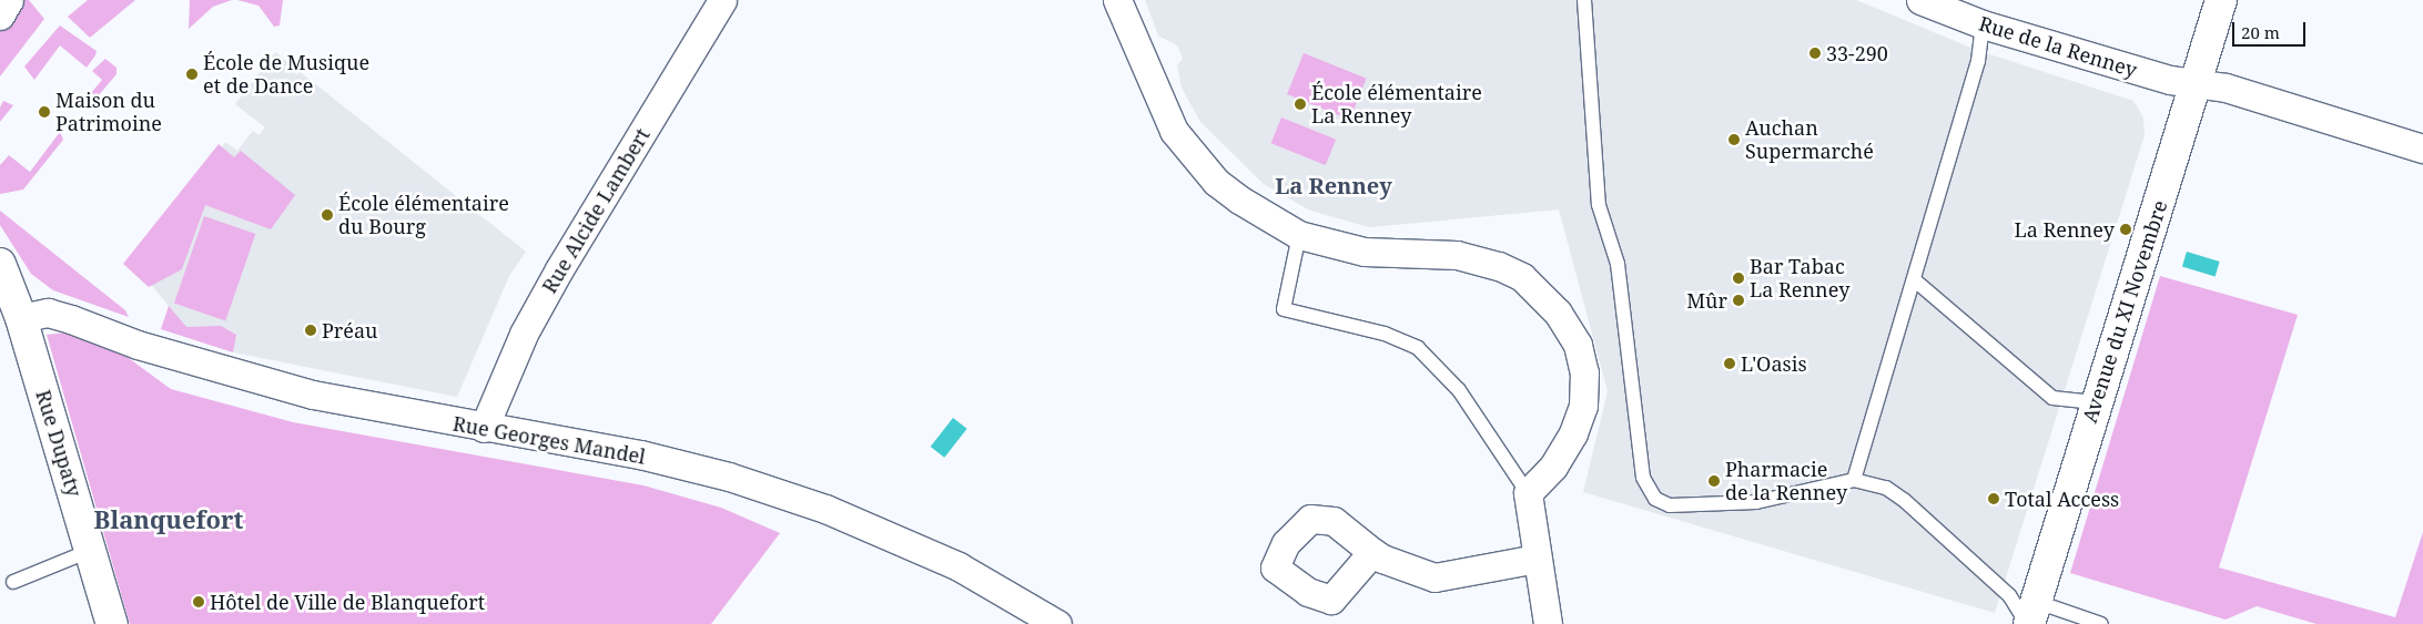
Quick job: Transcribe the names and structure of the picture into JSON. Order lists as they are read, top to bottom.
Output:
{
  "streets": {
    "main road": ["Avenue du XI Novembre", "Rue Dupaty"],
    "street": ["Rue de la Renney", "Rue Alcide Lambert", "Rue Georges Mandel"]
  },
  "crossings": [
    ["Rue de la Renney", "Avenue du XI Novembre"],
    ["Rue Alcide Lambert", "Rue Georges Mandel"],
    ["Rue Georges Mandel", "Rue Dupaty"]
  ],
  "districts": ["La Renney", "Blanquefort"],
  "places": [
    "33-290",
    "École de Musique et de Dance",
    "École élémentaire La Renney",
    "Maison du Patrimoine",
    "Auchan Supermarché",
    "École élémentaire du Bourg",
    "La Renney",
    "Bar Tabac La Renney",
    "Mûr",
    "Préau",
    "L'Oasis",
    "Pharmacie de la Renney",
    "Total Access",
    "Hôtel de Ville de Blanquefort"
  ],
  "scale_bar": "20 m"
}
